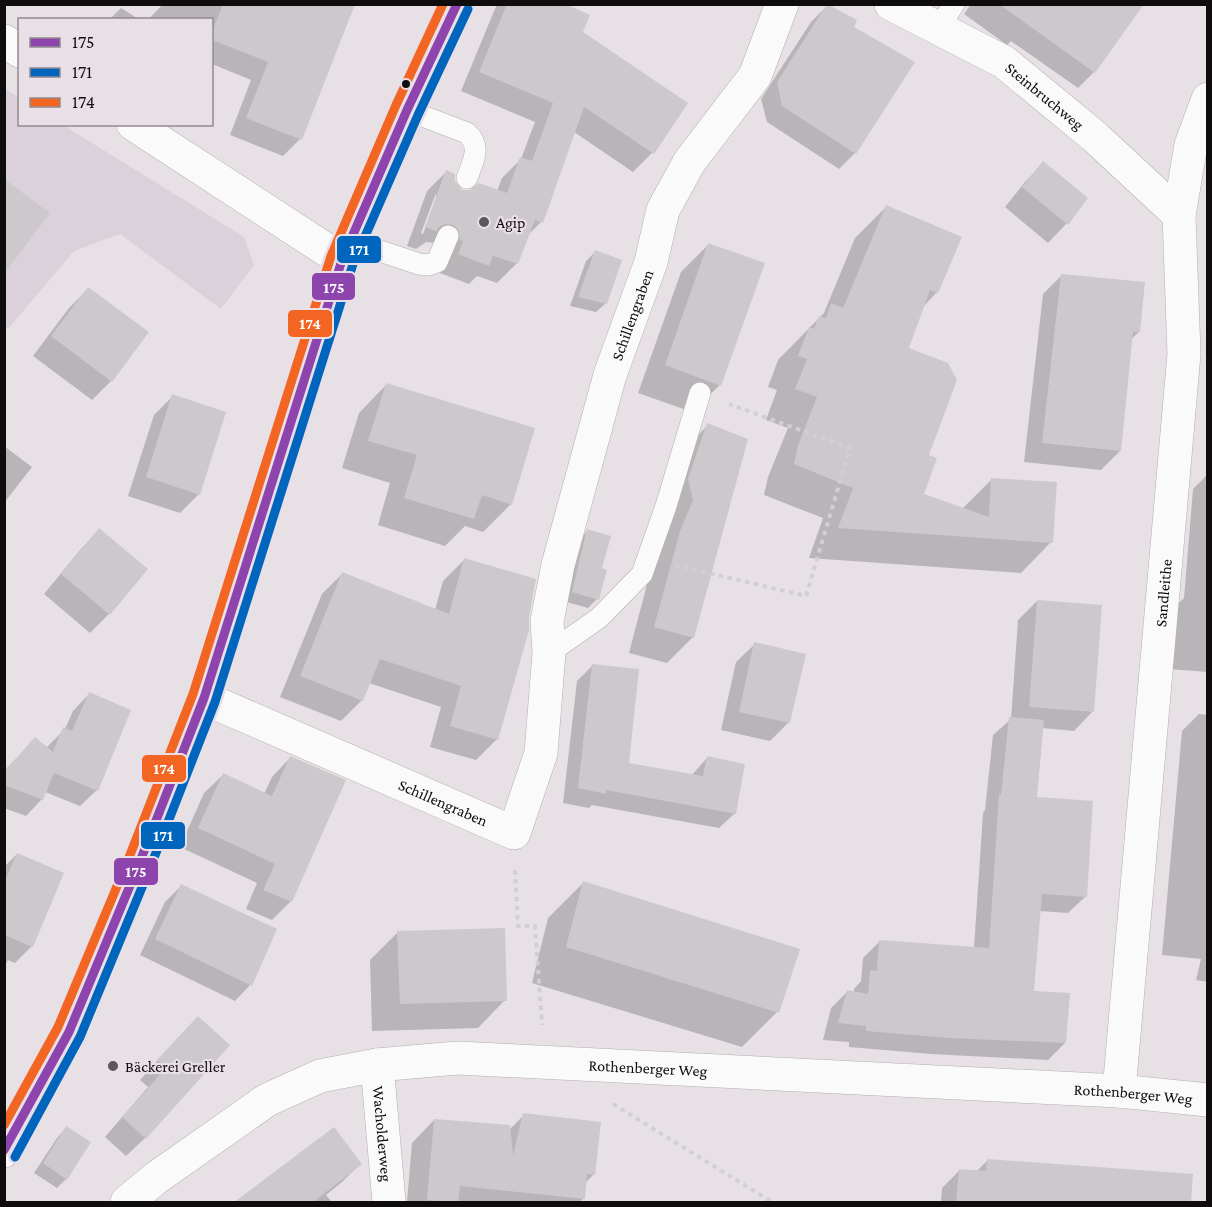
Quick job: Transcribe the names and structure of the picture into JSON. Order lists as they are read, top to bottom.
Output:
{
  "streets": {
    "street": [
      "Steinbruchweg",
      "Schillengraben",
      "Sandleithe",
      "Rothenberger Weg",
      "Wacholderweg"
    ]
  },
  "crossings": [
    ["Steinbruchweg", "Sandleithe"],
    ["Sandleithe", "Rothenberger Weg"],
    ["Rothenberger Weg", "Wacholderweg"]
  ],
  "places": ["Agip", "Bäckerei Greller"],
  "lines": ["transit line 175", "transit line 174", "transit line 171"],
  "legend": ["175", "171", "174"]
}
